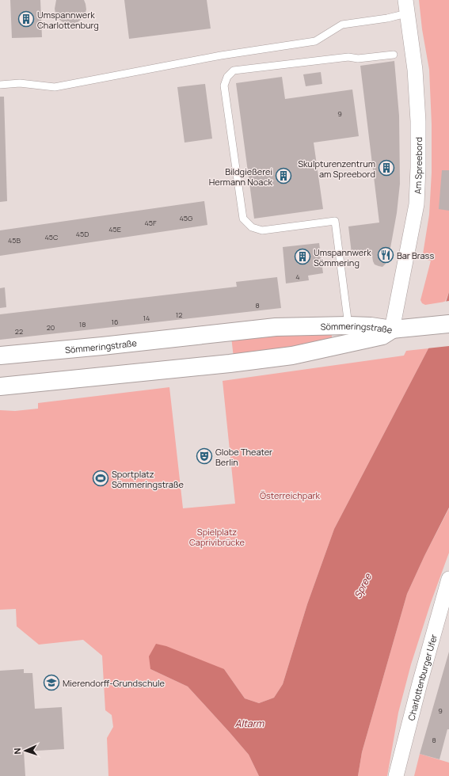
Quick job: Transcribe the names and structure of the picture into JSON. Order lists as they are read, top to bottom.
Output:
{
  "streets": {
    "street": ["Am Spreebord", "Sömmeringstraße", "Charlottenburger Ufer"]
  },
  "crossings": [
    ["Am Spreebord", "Sömmeringstraße"]
  ],
  "water": ["Spree", "Altarm"],
  "parks": ["Österreichpark", "Spielplatz Caprivibrücke"],
  "places": {
    "building": [
      "Umspannwerk Charlottenburg",
      "Skulpturenzentrum am Spreebord",
      "Bildgießerei Hermann Noack",
      "Umspannwerk Sömmering"
    ],
    "restaurant": ["Bar Brass"],
    "theatre": ["Globe Theater Berlin"],
    "sports": ["Sportplatz Sömmeringstraße"],
    "school or university": ["Mierendorff-Grundschule"]
  },
  "house_numbers": [
    "9",
    "45G",
    "45F",
    "45E",
    "45D",
    "45C",
    "45B",
    "4",
    "8",
    "12",
    "14",
    "16",
    "18",
    "20",
    "22",
    "9",
    "8"
  ],
  "north": "left"
}
